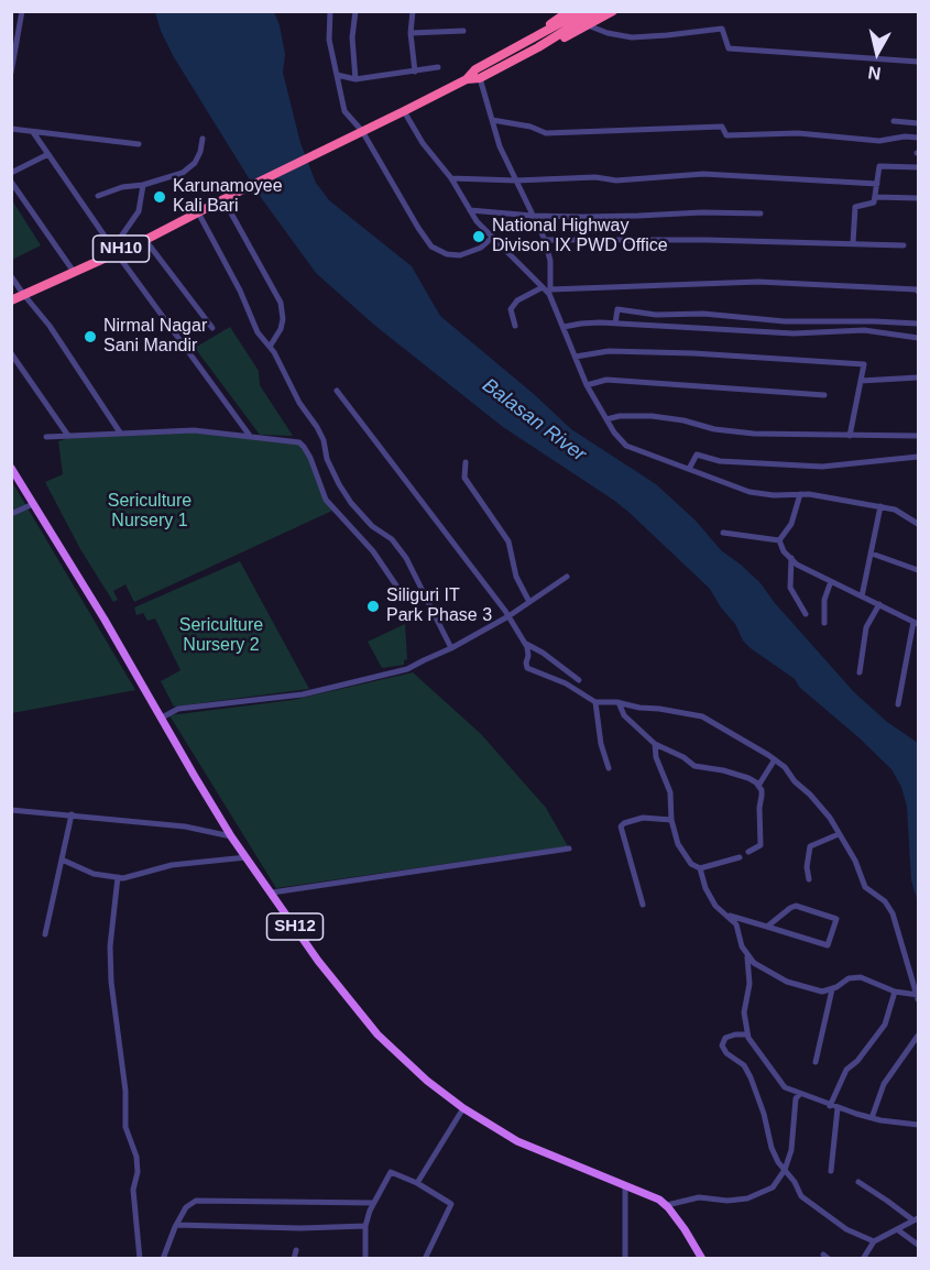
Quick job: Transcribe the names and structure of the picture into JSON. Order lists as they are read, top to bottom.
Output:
{
  "streets": {
    "highway": ["NH10"],
    "main road": ["SH12"]
  },
  "water": ["Balasan River"],
  "parks": ["Sericulture Nursery 1", "Sericulture Nursery 2"],
  "places": [
    "Karunamoyee Kali Bari",
    "National Highway Divison IX PWD Office",
    "Nirmal Nagar Sani Mandir",
    "Siliguri IT Park Phase 3"
  ],
  "north": "bottom"
}
